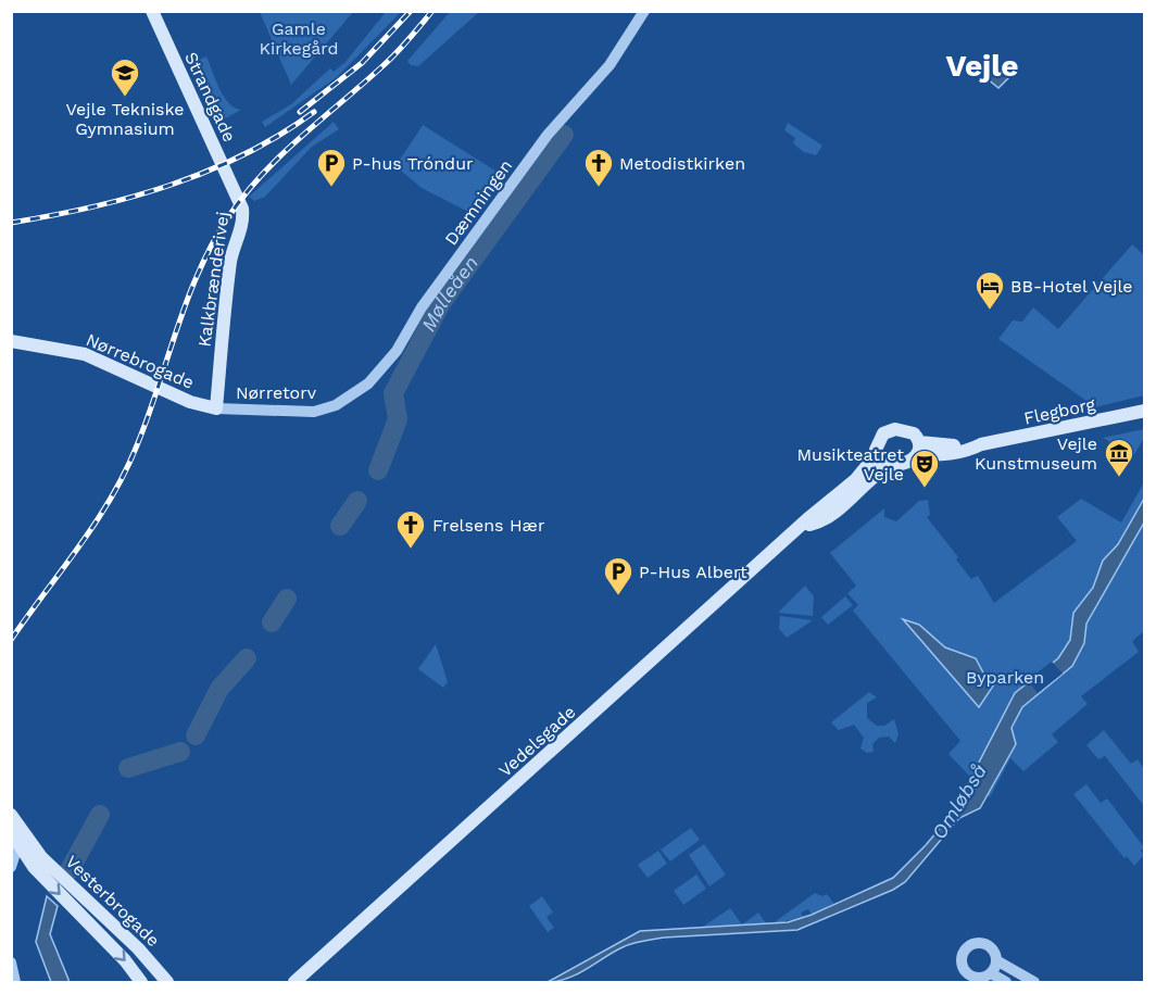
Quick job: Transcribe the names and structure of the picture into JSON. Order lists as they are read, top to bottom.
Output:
{
  "streets": {
    "main road": [
      "Strandgade",
      "Kalkbrænderivej",
      "Nørrebrogade",
      "Flegborg",
      "Vedelsgade",
      "Vesterbrogade"
    ],
    "street": ["Dæmningen", "Nørretorv"]
  },
  "crossings": [
    ["Strandgade", "Kalkbrænderivej"],
    ["Dæmningen", "Nørretorv"],
    ["Kalkbrænderivej", "Nørrebrogade"],
    ["Kalkbrænderivej", "Nørretorv"],
    ["Nørrebrogade", "Nørretorv"],
    ["Flegborg", "Vedelsgade"]
  ],
  "districts": ["Vejle"],
  "water": ["Mølleåen", "Omløbså"],
  "parks": ["Gamle Kirkegård", "Byparken"],
  "places": {
    "school or university": ["Vejle Tekniske Gymnasium"],
    "parking": ["P-hus Tróndur", "P-Hus Albert"],
    "church": ["Metodistkirken", "Frelsens Hær"],
    "hotel": ["BB-Hotel Vejle"],
    "museum": ["Vejle Kunstmuseum"],
    "theatre": ["Musikteatret Vejle"]
  }
}
